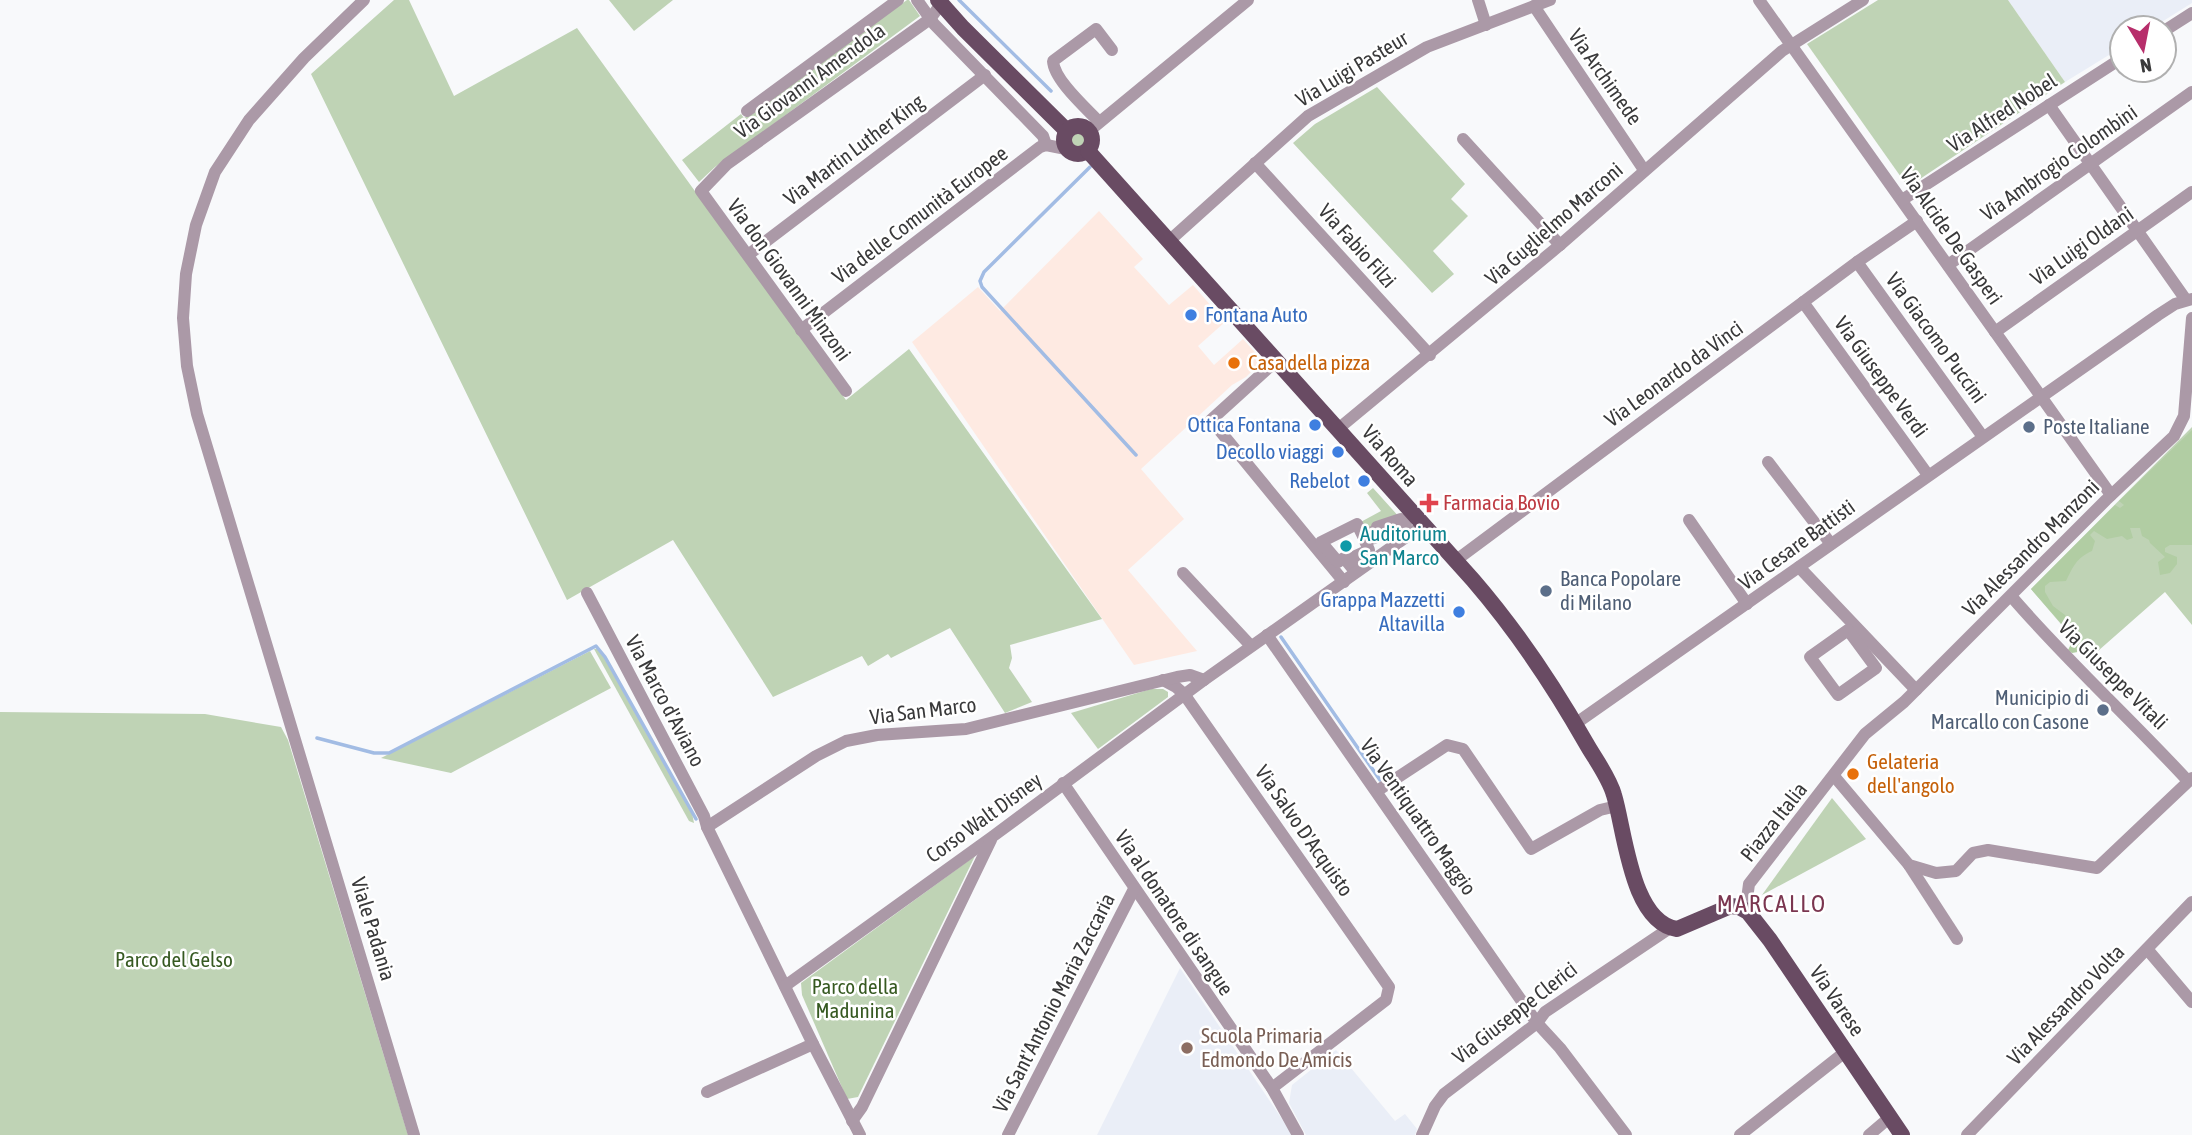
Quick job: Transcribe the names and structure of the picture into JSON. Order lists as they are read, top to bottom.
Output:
{
  "streets": {
    "main road": ["Via Roma", "Via Varese", "Via Giuseppe Clerici"],
    "street": [
      "Via Luigi Pasteur",
      "Via Archimede",
      "Via Giovanni Amendola",
      "Via Alfred Nobel",
      "Via Martin Luther King",
      "Via Ambrogio Colombini",
      "Via delle Comunità Europee",
      "Via Guglielmo Marconi",
      "Via Alcide De Gasperi",
      "Via Fabio Filzi",
      "Via Luigi Oldani",
      "Via don Giovanni Minzoni",
      "Via Giacomo Puccini",
      "Via Leonardo da Vinci",
      "Via Giuseppe Verdi",
      "Via Cesare Battisti",
      "Via Alessandro Manzoni",
      "Via Giuseppe Vitali",
      "Via Marco d'Aviano",
      "Via San Marco",
      "Via Ventiquattro Maggio",
      "Corso Walt Disney",
      "Piazza Italia",
      "Via Salvo D'Acquisto",
      "Via al donatore di sangue",
      "Viale Padania",
      "Via Sant'Antonio Maria Zaccaria",
      "Via Alessandro Volta"
    ]
  },
  "crossings": [
    ["Via Luigi Pasteur", "Via Archimede"],
    ["Via Luigi Pasteur", "Via Fabio Filzi"],
    ["Via Luigi Pasteur", "Via Roma"],
    ["Via Archimede", "Via Guglielmo Marconi"],
    ["Via Giovanni Amendola", "Via don Giovanni Minzoni"],
    ["Via Alfred Nobel", "Via Alcide De Gasperi"],
    ["Via Martin Luther King", "Via don Giovanni Minzoni"],
    ["Via Ambrogio Colombini", "Via Alcide De Gasperi"],
    ["Via delle Comunità Europee", "Via don Giovanni Minzoni"],
    ["Via Guglielmo Marconi", "Via Alcide De Gasperi"],
    ["Via Guglielmo Marconi", "Via Fabio Filzi"],
    ["Via Guglielmo Marconi", "Via Roma"],
    ["Via Alcide De Gasperi", "Via Luigi Oldani"],
    ["Via Alcide De Gasperi", "Via Leonardo da Vinci"],
    ["Via Alcide De Gasperi", "Via Cesare Battisti"],
    ["Via Alcide De Gasperi", "Via Alessandro Manzoni"],
    ["Via Giacomo Puccini", "Via Leonardo da Vinci"],
    ["Via Giacomo Puccini", "Via Cesare Battisti"],
    ["Via Leonardo da Vinci", "Via Giuseppe Verdi"],
    ["Via Leonardo da Vinci", "Via Roma"],
    ["Via Giuseppe Verdi", "Via Cesare Battisti"],
    ["Via Roma", "Via Cesare Battisti"],
    ["Via Roma", "Via Giuseppe Clerici"],
    ["Via Alessandro Manzoni", "Via Giuseppe Vitali"],
    ["Via Alessandro Manzoni", "Piazza Italia"],
    ["Via Marco d'Aviano", "Via San Marco"],
    ["Via Marco d'Aviano", "Corso Walt Disney"],
    ["Via San Marco", "Corso Walt Disney"],
    ["Via Ventiquattro Maggio", "Via Giuseppe Clerici"],
    ["Corso Walt Disney", "Via Salvo D'Acquisto"],
    ["Corso Walt Disney", "Via al donatore di sangue"],
    ["Piazza Italia", "Via Varese"],
    ["Piazza Italia", "Via Giuseppe Clerici"],
    ["Via Salvo D'Acquisto", "Via al donatore di sangue"],
    ["Via al donatore di sangue", "Via Sant'Antonio Maria Zaccaria"],
    ["Via Varese", "Via Giuseppe Clerici"]
  ],
  "districts": ["MARCALLO"],
  "parks": ["Parco del Gelso", "Parco della Madunina"],
  "places": {
    "other": [
      "Fontana Auto",
      "Casa della pizza",
      "Ottica Fontana",
      "Poste Italiane",
      "Decollo viaggi",
      "Rebelot",
      "Auditorium San Marco",
      "Banca Popolare di Milano",
      "Grappa Mazzetti Altavilla",
      "Municipio di Marcallo con Casone",
      "Gelateria dell'angolo",
      "Scuola Primaria Edmondo De Amicis"
    ],
    "health": ["Farmacia Bovio"]
  },
  "north": "bottom"
}
